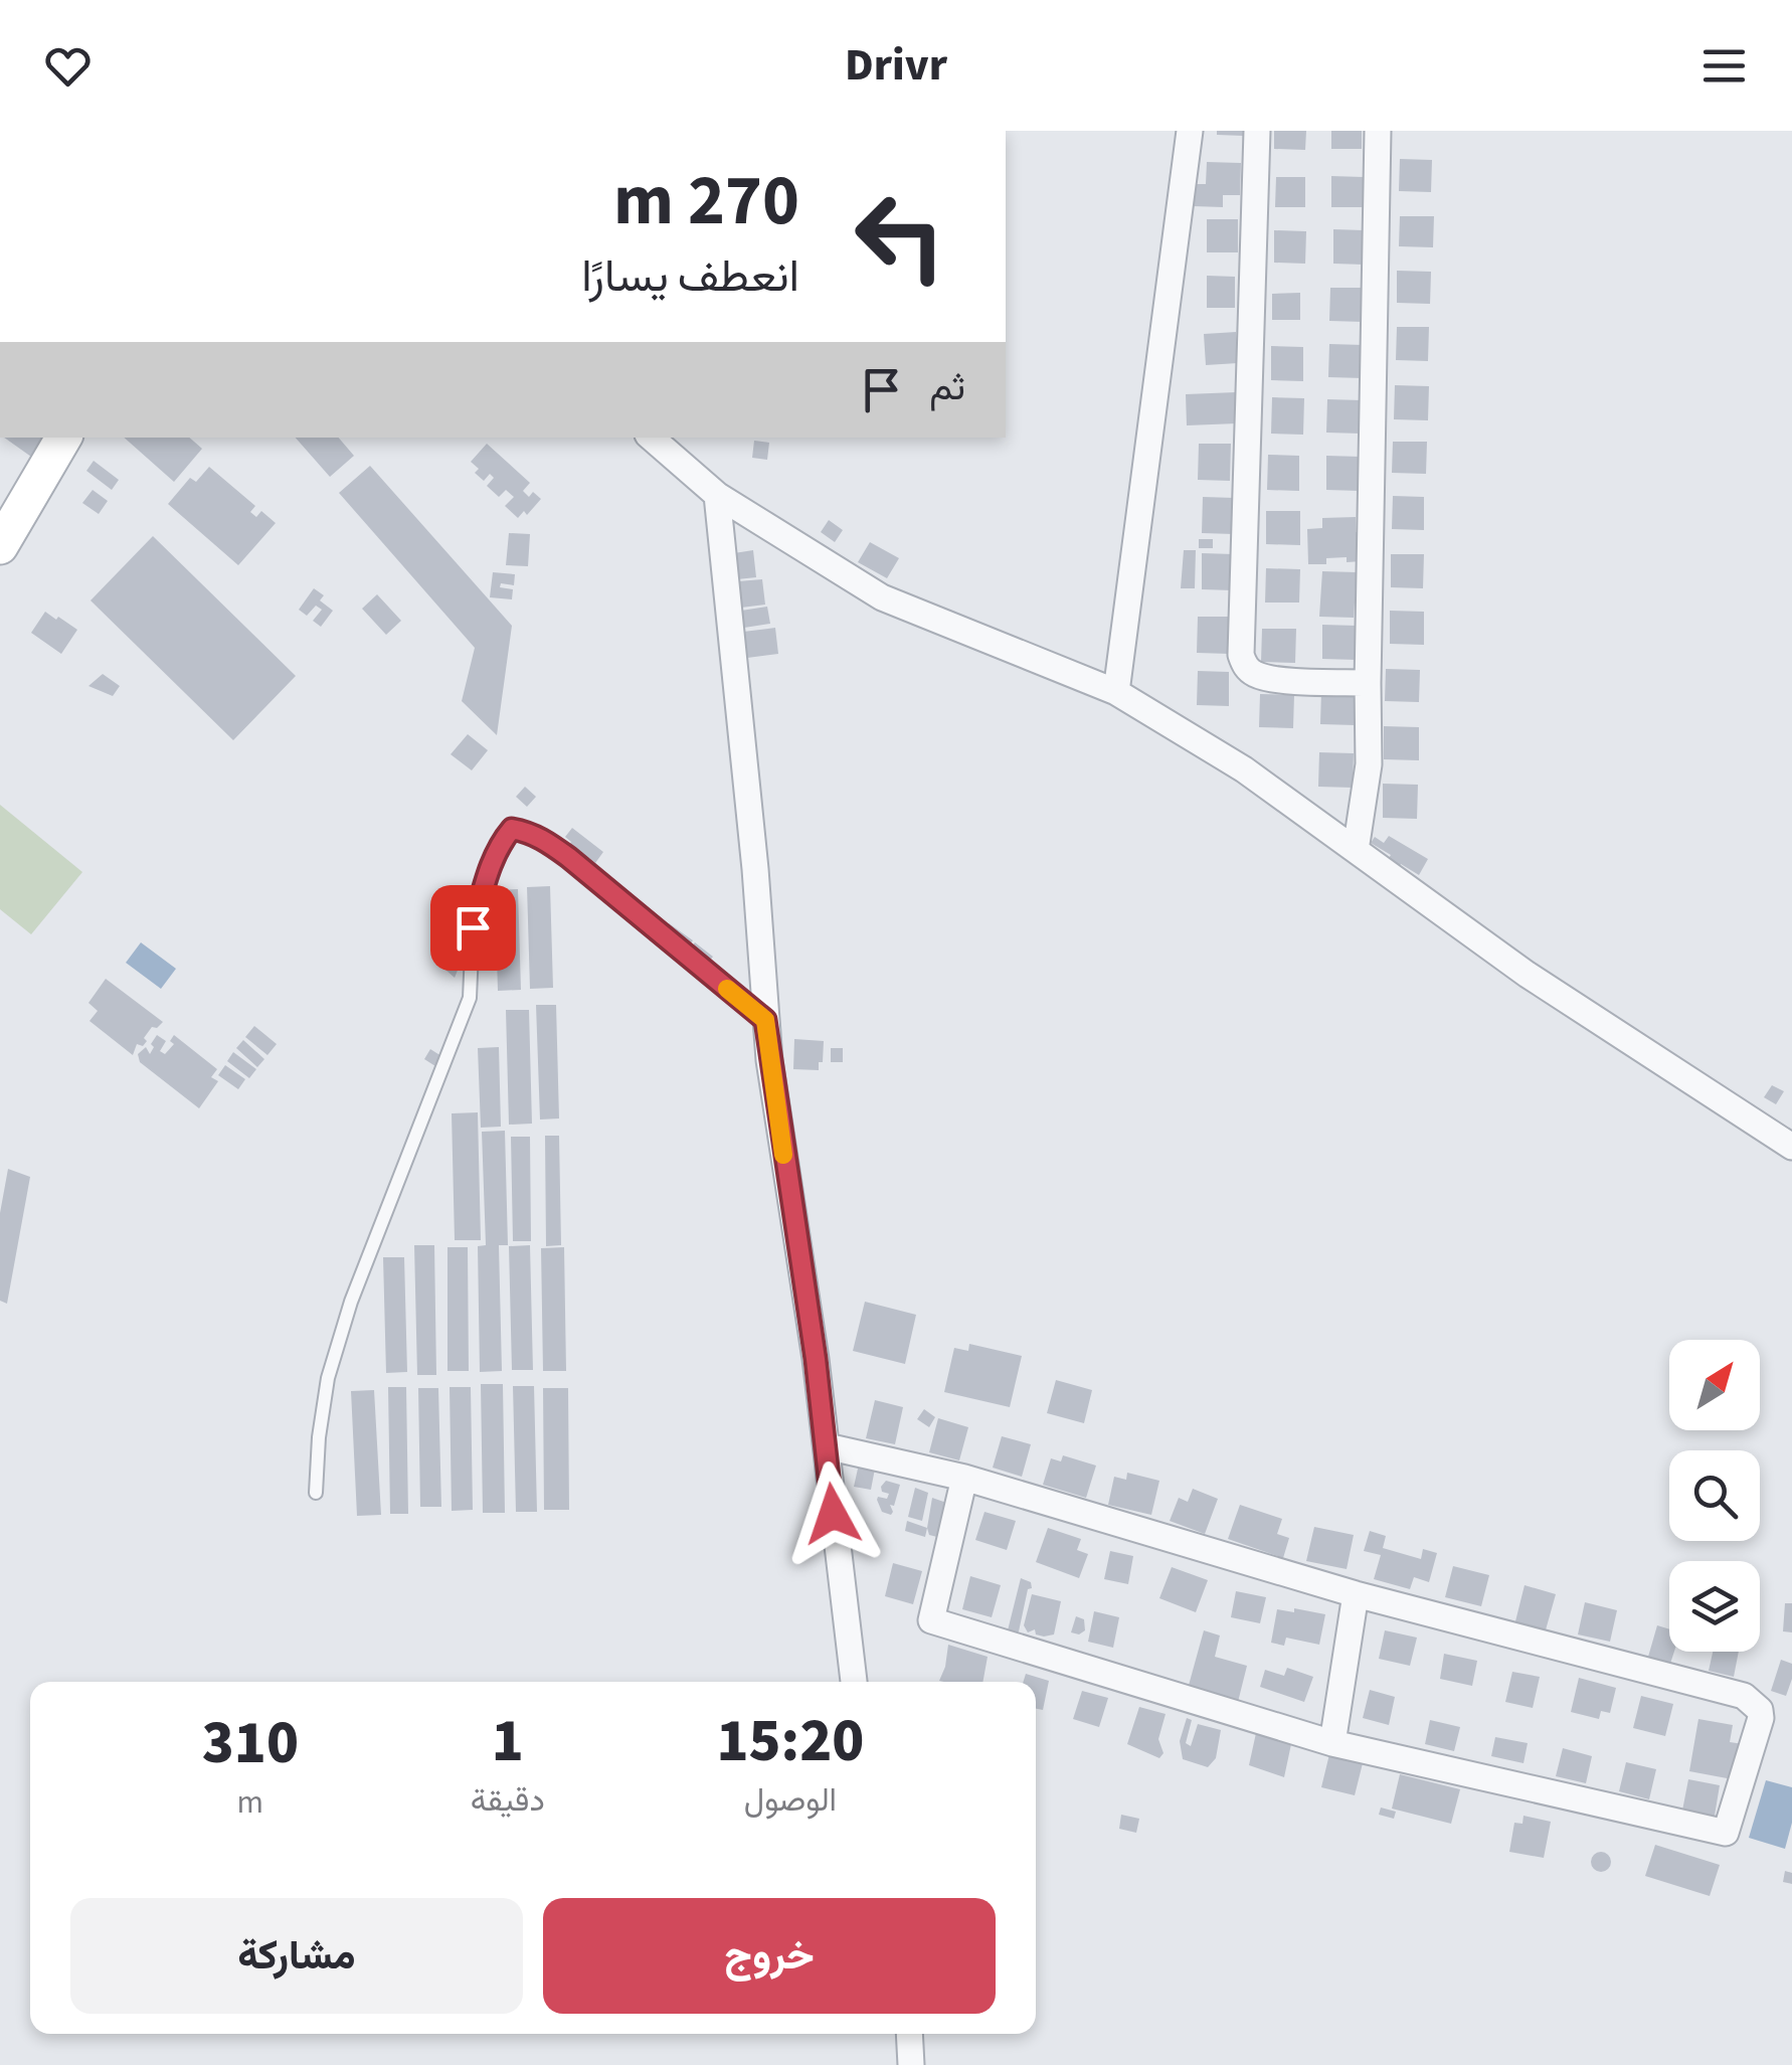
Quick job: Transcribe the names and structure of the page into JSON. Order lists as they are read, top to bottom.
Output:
{
  "north": "top right",
  "page": {
    "header": "Drivr",
    "turn": ["270 m", "انعطف يسارًا"],
    "then": "ثم",
    "eta": [
      "15:20",
      "الوصول",
      "1",
      "دقيقة",
      "310",
      "m"
    ],
    "buttons": ["خروج", "مشاركة"]
  }
}
